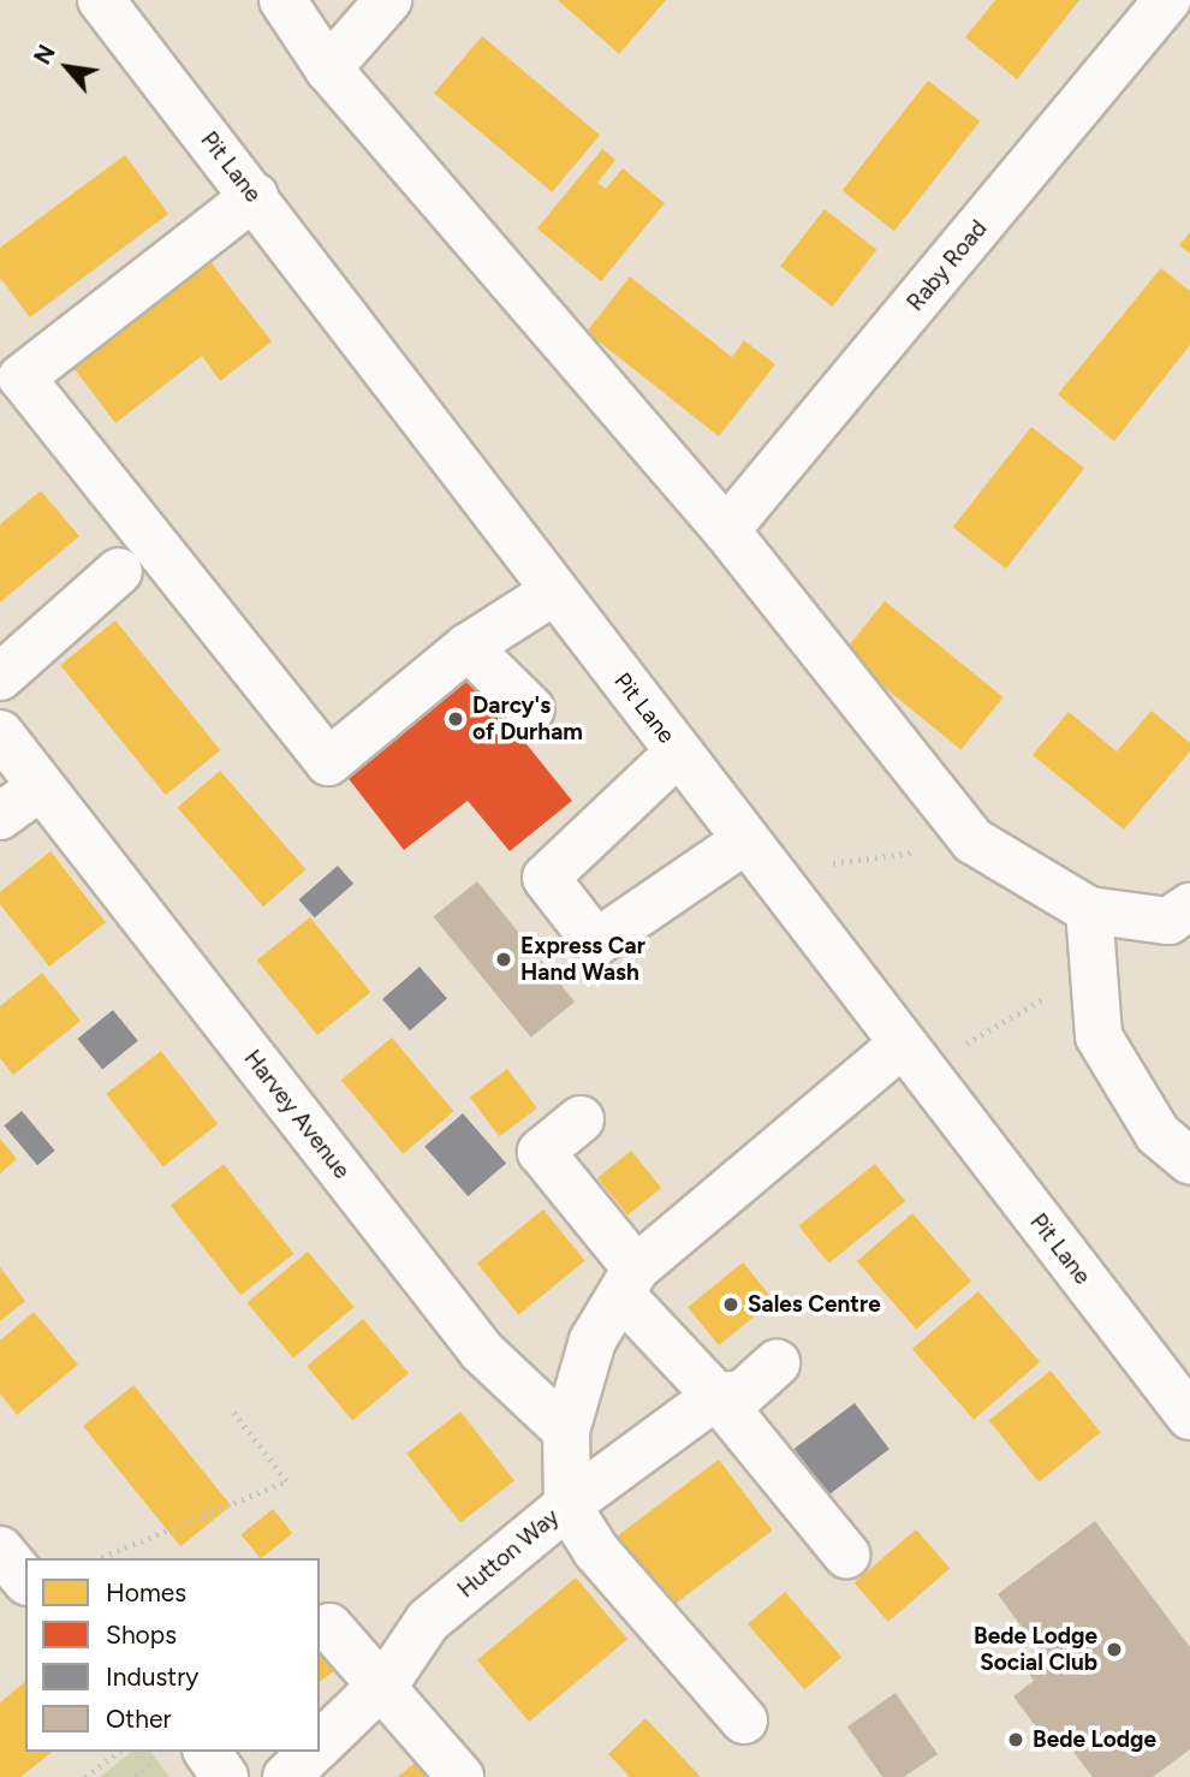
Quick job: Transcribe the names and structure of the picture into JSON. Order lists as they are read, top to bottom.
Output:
{
  "streets": {
    "street": [
      "Pit Lane",
      "Raby Road",
      "Harvey Avenue",
      "Hutton Way"
    ]
  },
  "crossings": [
    ["Pit Lane", "Hutton Way"],
    ["Harvey Avenue", "Hutton Way"]
  ],
  "places": [
    "Darcy's of Durham",
    "Express Car Hand Wash",
    "Sales Centre",
    "Bede Lodge Social Club",
    "Bede Lodge"
  ],
  "legend": [
    "Homes",
    "Shops",
    "Industry",
    "Other"
  ],
  "north": "top left"
}
